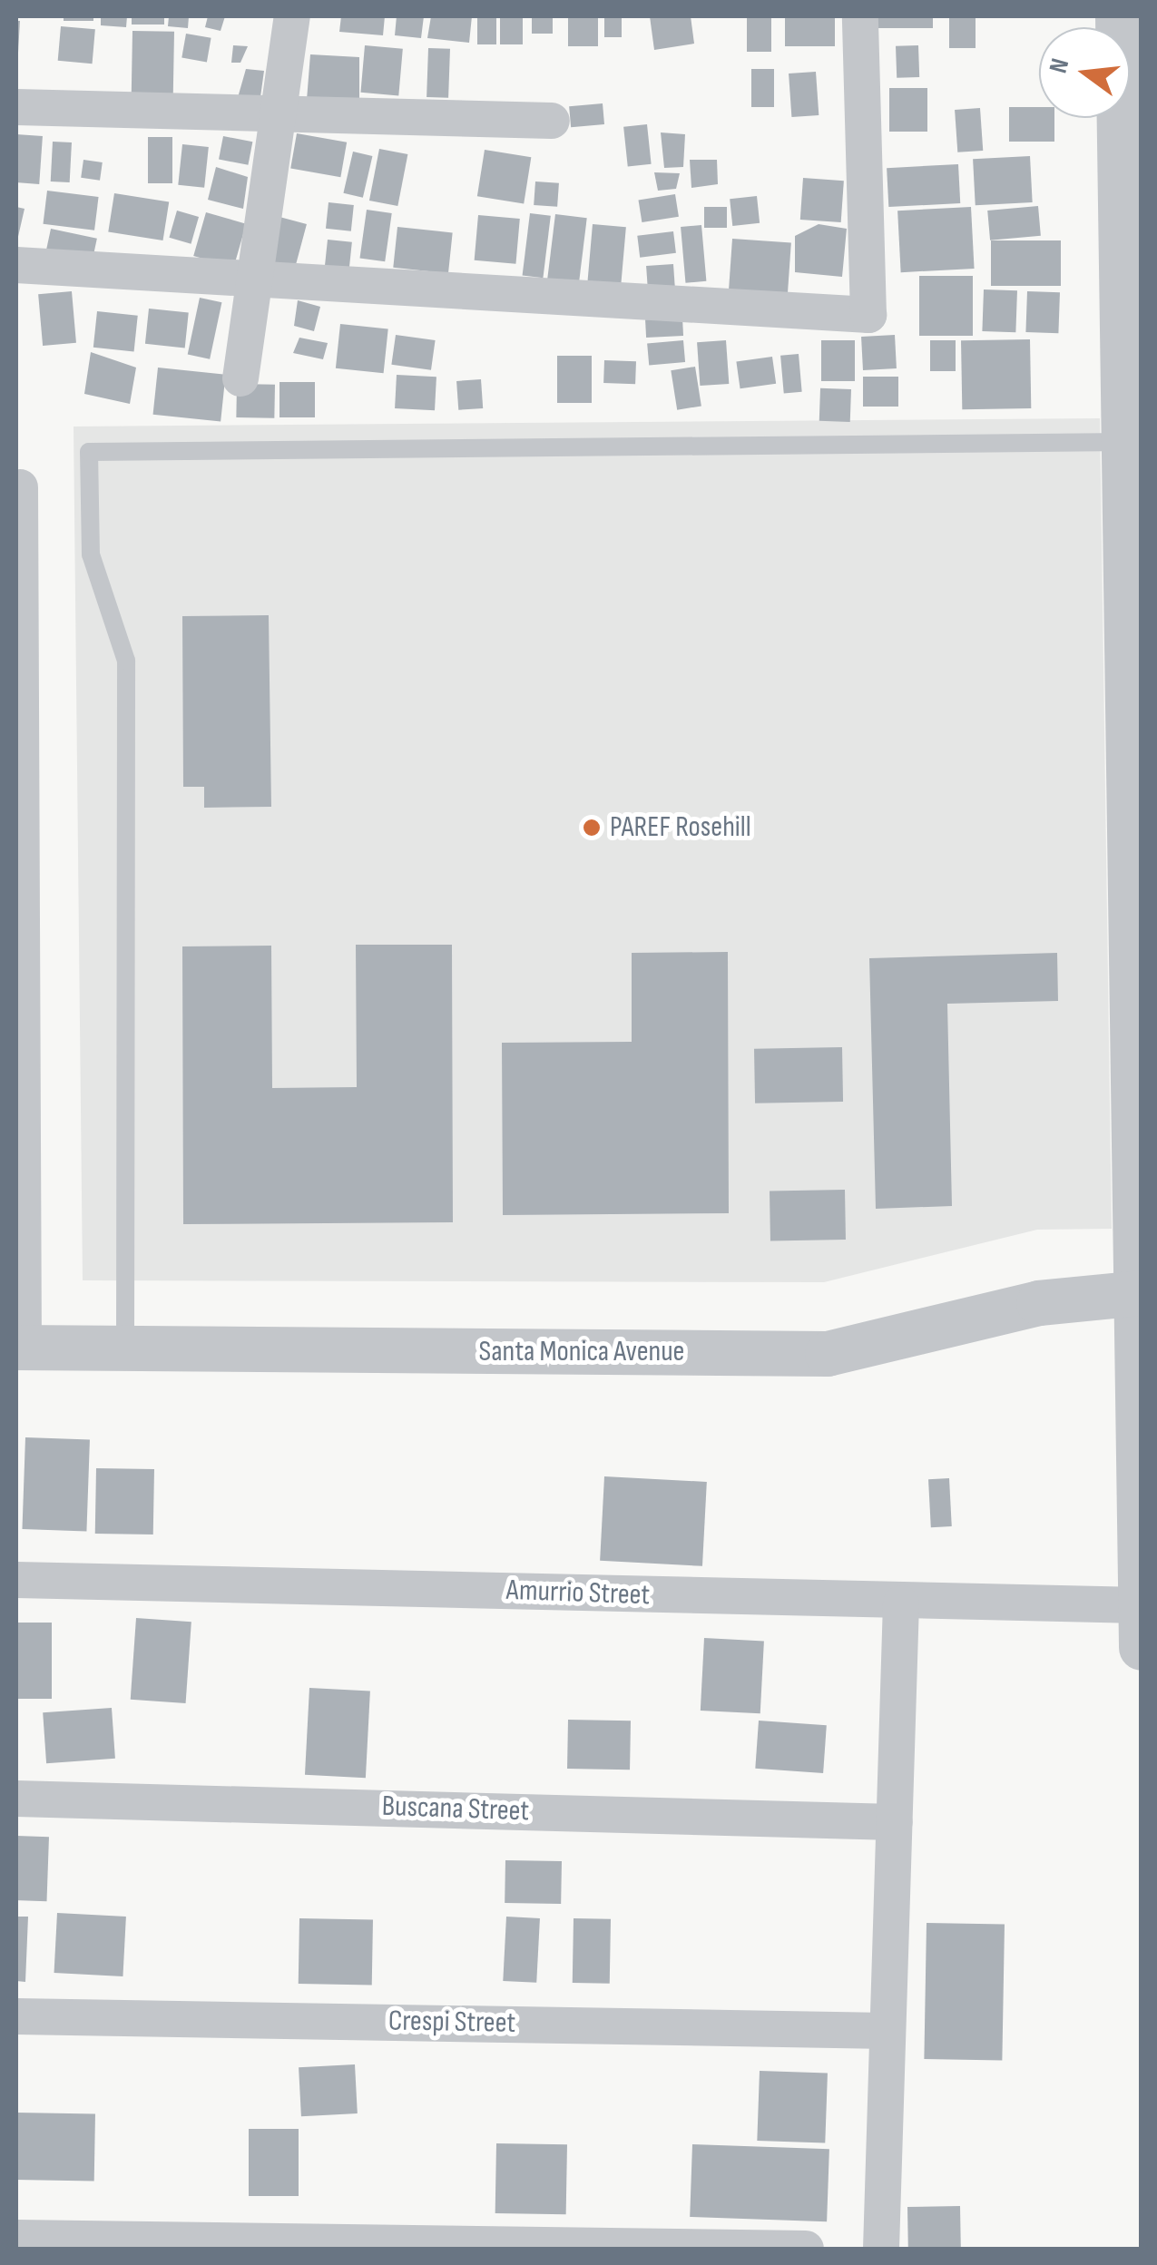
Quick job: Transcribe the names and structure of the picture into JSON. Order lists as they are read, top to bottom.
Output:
{
  "streets": {
    "street": [
      "Santa Monica Avenue",
      "Amurrio Street",
      "Buscana Street",
      "Crespi Street"
    ]
  },
  "places": ["PAREF Rosehill"],
  "north": "left"
}
